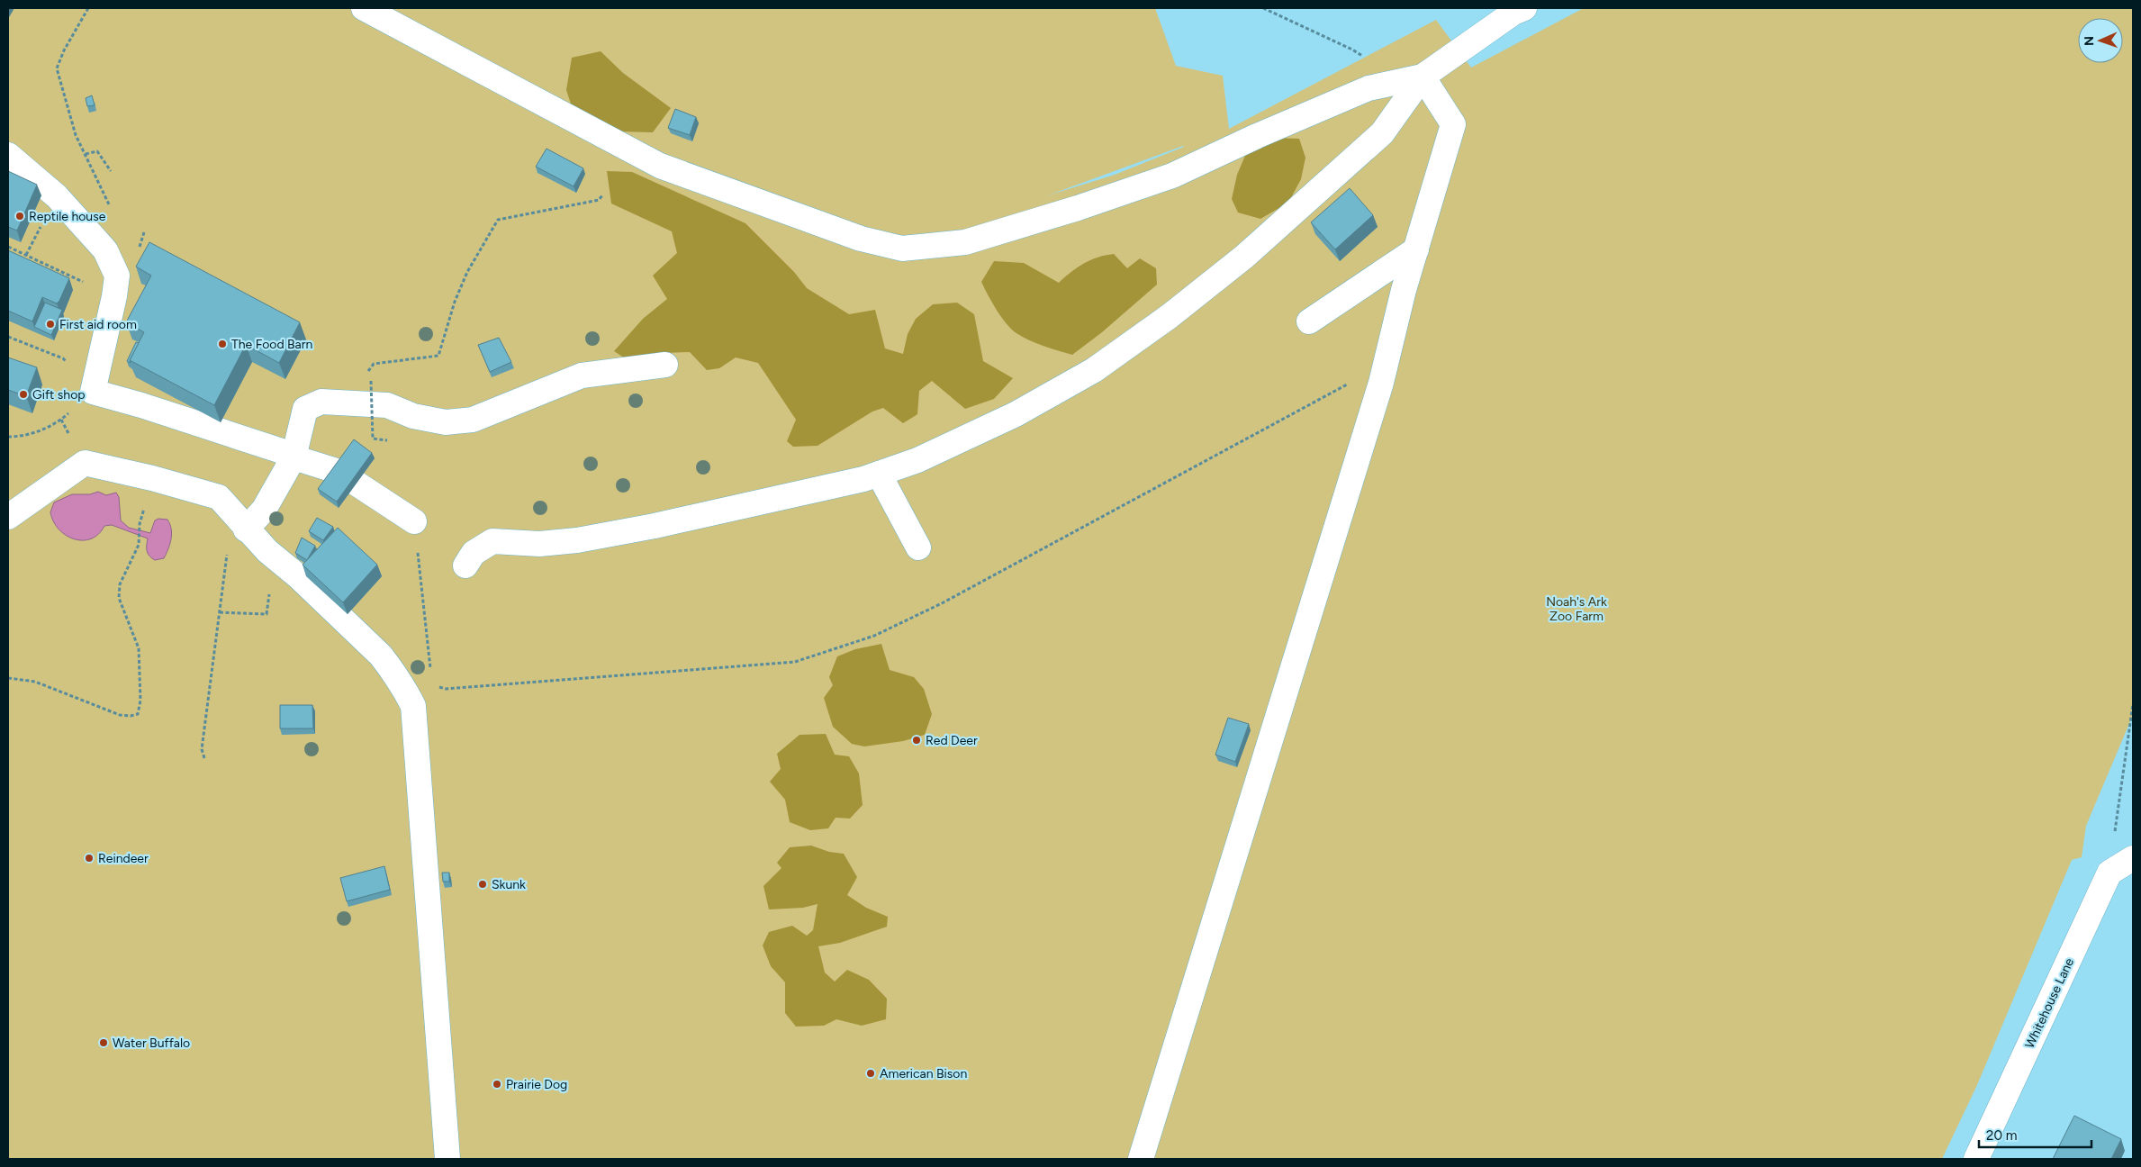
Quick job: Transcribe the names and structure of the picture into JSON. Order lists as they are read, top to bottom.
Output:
{
  "streets": {
    "street": ["Whitehouse Lane"]
  },
  "parks": ["Noah's Ark Zoo Farm"],
  "places": [
    "Reptile house",
    "First aid room",
    "The Food Barn",
    "Gift shop",
    "Red Deer",
    "Reindeer",
    "Skunk",
    "Water Buffalo",
    "American Bison",
    "Prairie Dog"
  ],
  "scale_bar": "20 m",
  "north": "left"
}
